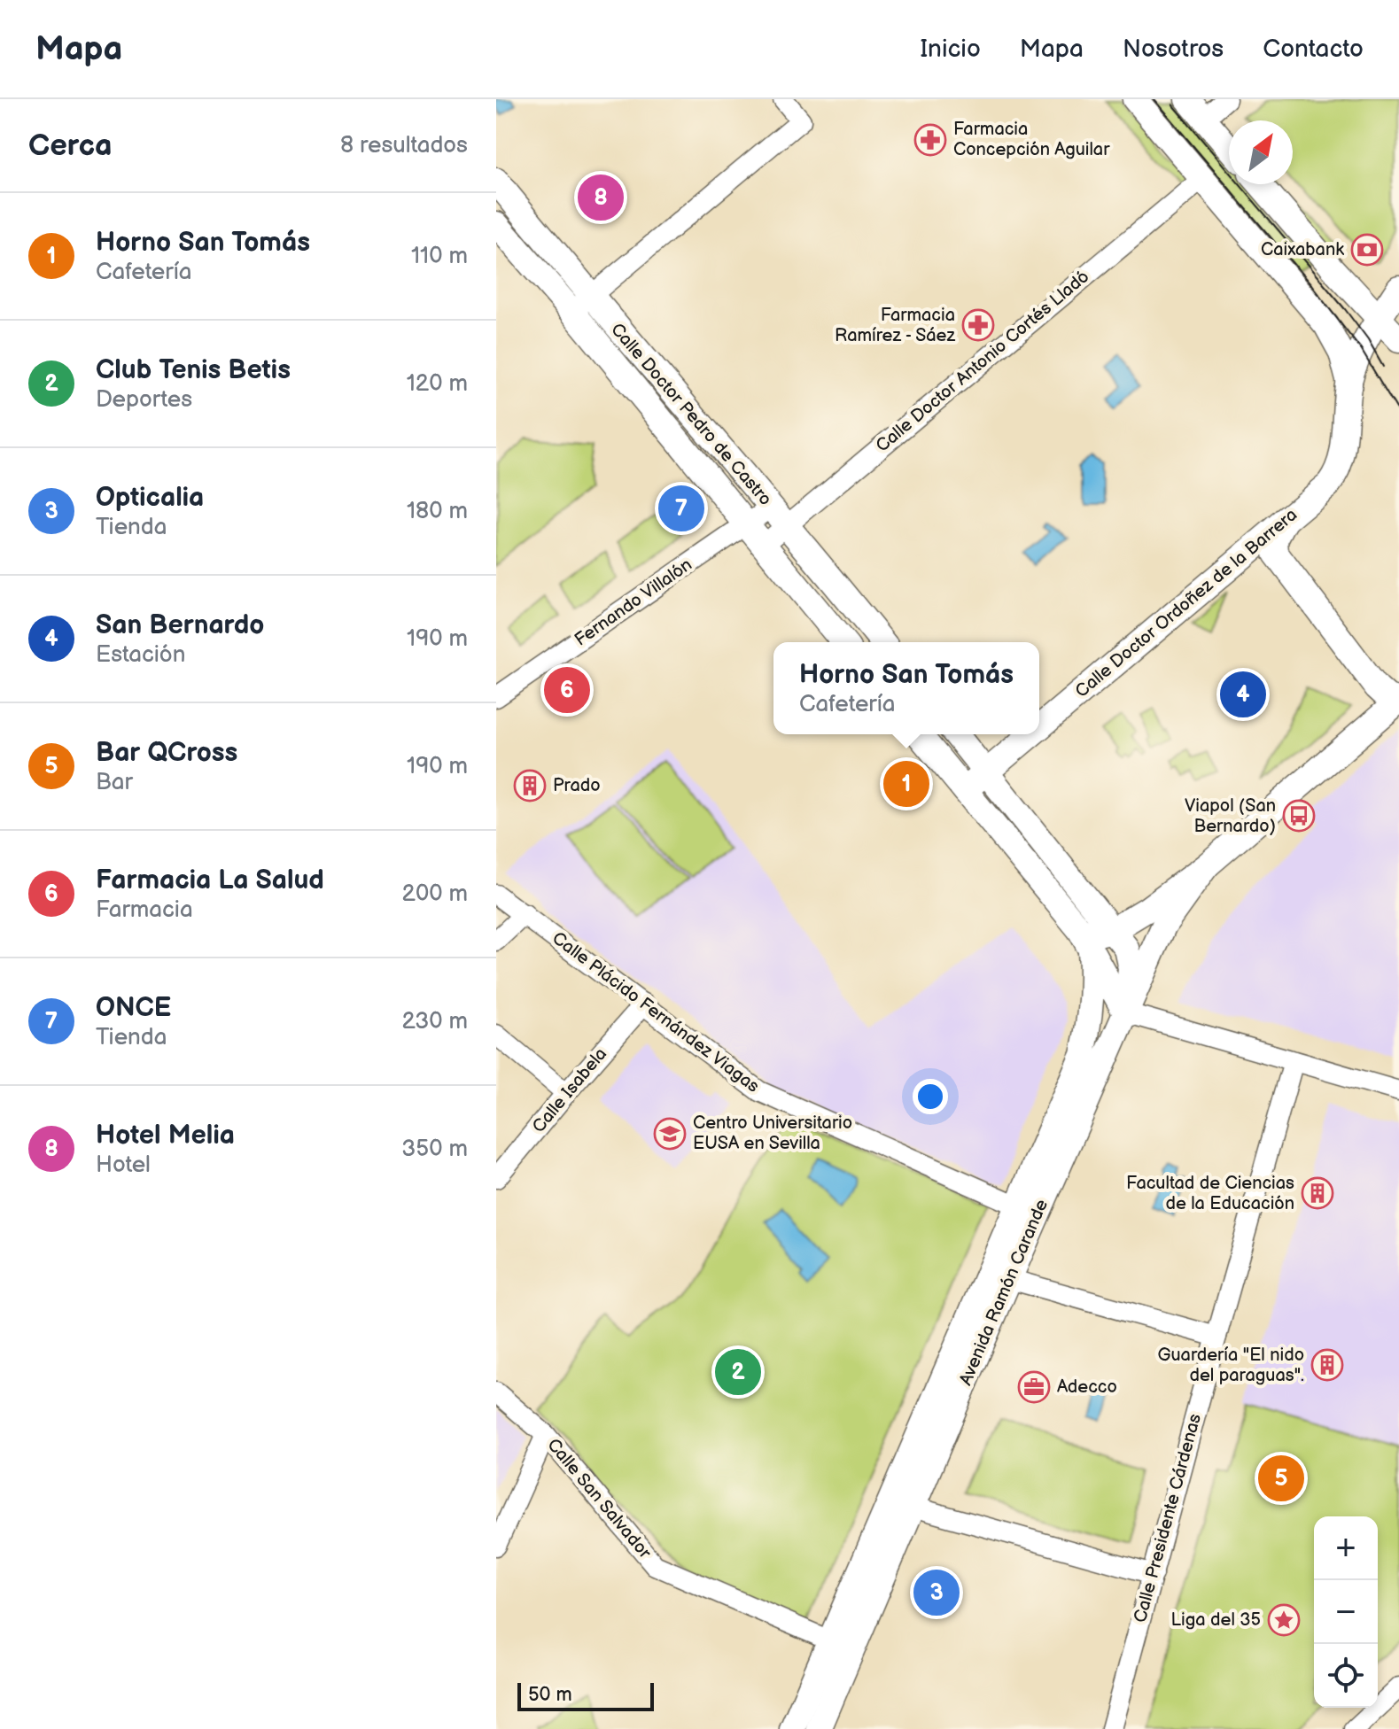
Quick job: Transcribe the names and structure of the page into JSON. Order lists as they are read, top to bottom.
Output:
{
  "streets": {
    "main road": ["Calle Doctor Pedro de Castro", "Calle Doctor Ordoñez de la Barrera", "Avenida Ramón Carande"],
    "street": [
      "Calle Doctor Antonio Cortés Lladó",
      "Fernando Villalón",
      "Calle Plácido Fernández Viagas",
      "Calle Isabela",
      "Calle San Salvador",
      "Calle Presidente Cárdenas"
    ]
  },
  "crossings": [
    ["Calle Doctor Antonio Cortés Lladó", "Calle Doctor Pedro de Castro"],
    ["Calle Doctor Antonio Cortés Lladó", "Fernando Villalón"],
    ["Calle Doctor Pedro de Castro", "Fernando Villalón"],
    ["Calle Plácido Fernández Viagas", "Calle Isabela"],
    ["Calle Plácido Fernández Viagas", "Avenida Ramón Carande"],
    ["Avenida Ramón Carande", "Calle San Salvador"]
  ],
  "places": {
    "pharmacy": ["Farmacia Concepción Aguilar", "Farmacia Ramírez - Sáez"],
    "bank": ["Caixabank"],
    "building": ["Prado", "Facultad de Ciencias de la Educación", "Guardería \"El nido del paraguas\"."],
    "bus stop": ["Viapol (San Bernardo)"],
    "school or university": ["Centro Universitario EUSA en Sevilla"],
    "office": ["Adecco"],
    "place": ["Liga del 35"]
  },
  "scale_bar": "50 m",
  "north": "top right",
  "page": {
    "header": "Mapa",
    "nav": [
      "Inicio",
      "Mapa",
      "Nosotros",
      "Contacto"
    ],
    "heading": ["Cerca", "8 resultados"],
    "pins": [
      "8",
      "7",
      "6",
      "4",
      "1",
      "2",
      "5",
      "3"
    ],
    "list": [
      {
        "mark": "1",
        "name": "Horno San Tomás",
        "note": "Cafetería",
        "value": "110 m"
      },
      {
        "mark": "2",
        "name": "Club Tenis Betis",
        "note": "Deportes",
        "value": "120 m"
      },
      {
        "mark": "3",
        "name": "Opticalia",
        "note": "Tienda",
        "value": "180 m"
      },
      {
        "mark": "4",
        "name": "San Bernardo",
        "note": "Estación",
        "value": "190 m"
      },
      {
        "mark": "5",
        "name": "Bar QCross",
        "note": "Bar",
        "value": "190 m"
      },
      {
        "mark": "6",
        "name": "Farmacia La Salud",
        "note": "Farmacia",
        "value": "200 m"
      },
      {
        "mark": "7",
        "name": "ONCE",
        "note": "Tienda",
        "value": "230 m"
      },
      {
        "mark": "8",
        "name": "Hotel Melia",
        "note": "Hotel",
        "value": "350 m"
      }
    ],
    "popup": ["Horno San Tomás", "Cafetería"],
    "map_buttons": ["+", "−"],
    "scale": "50 m"
  }
}
